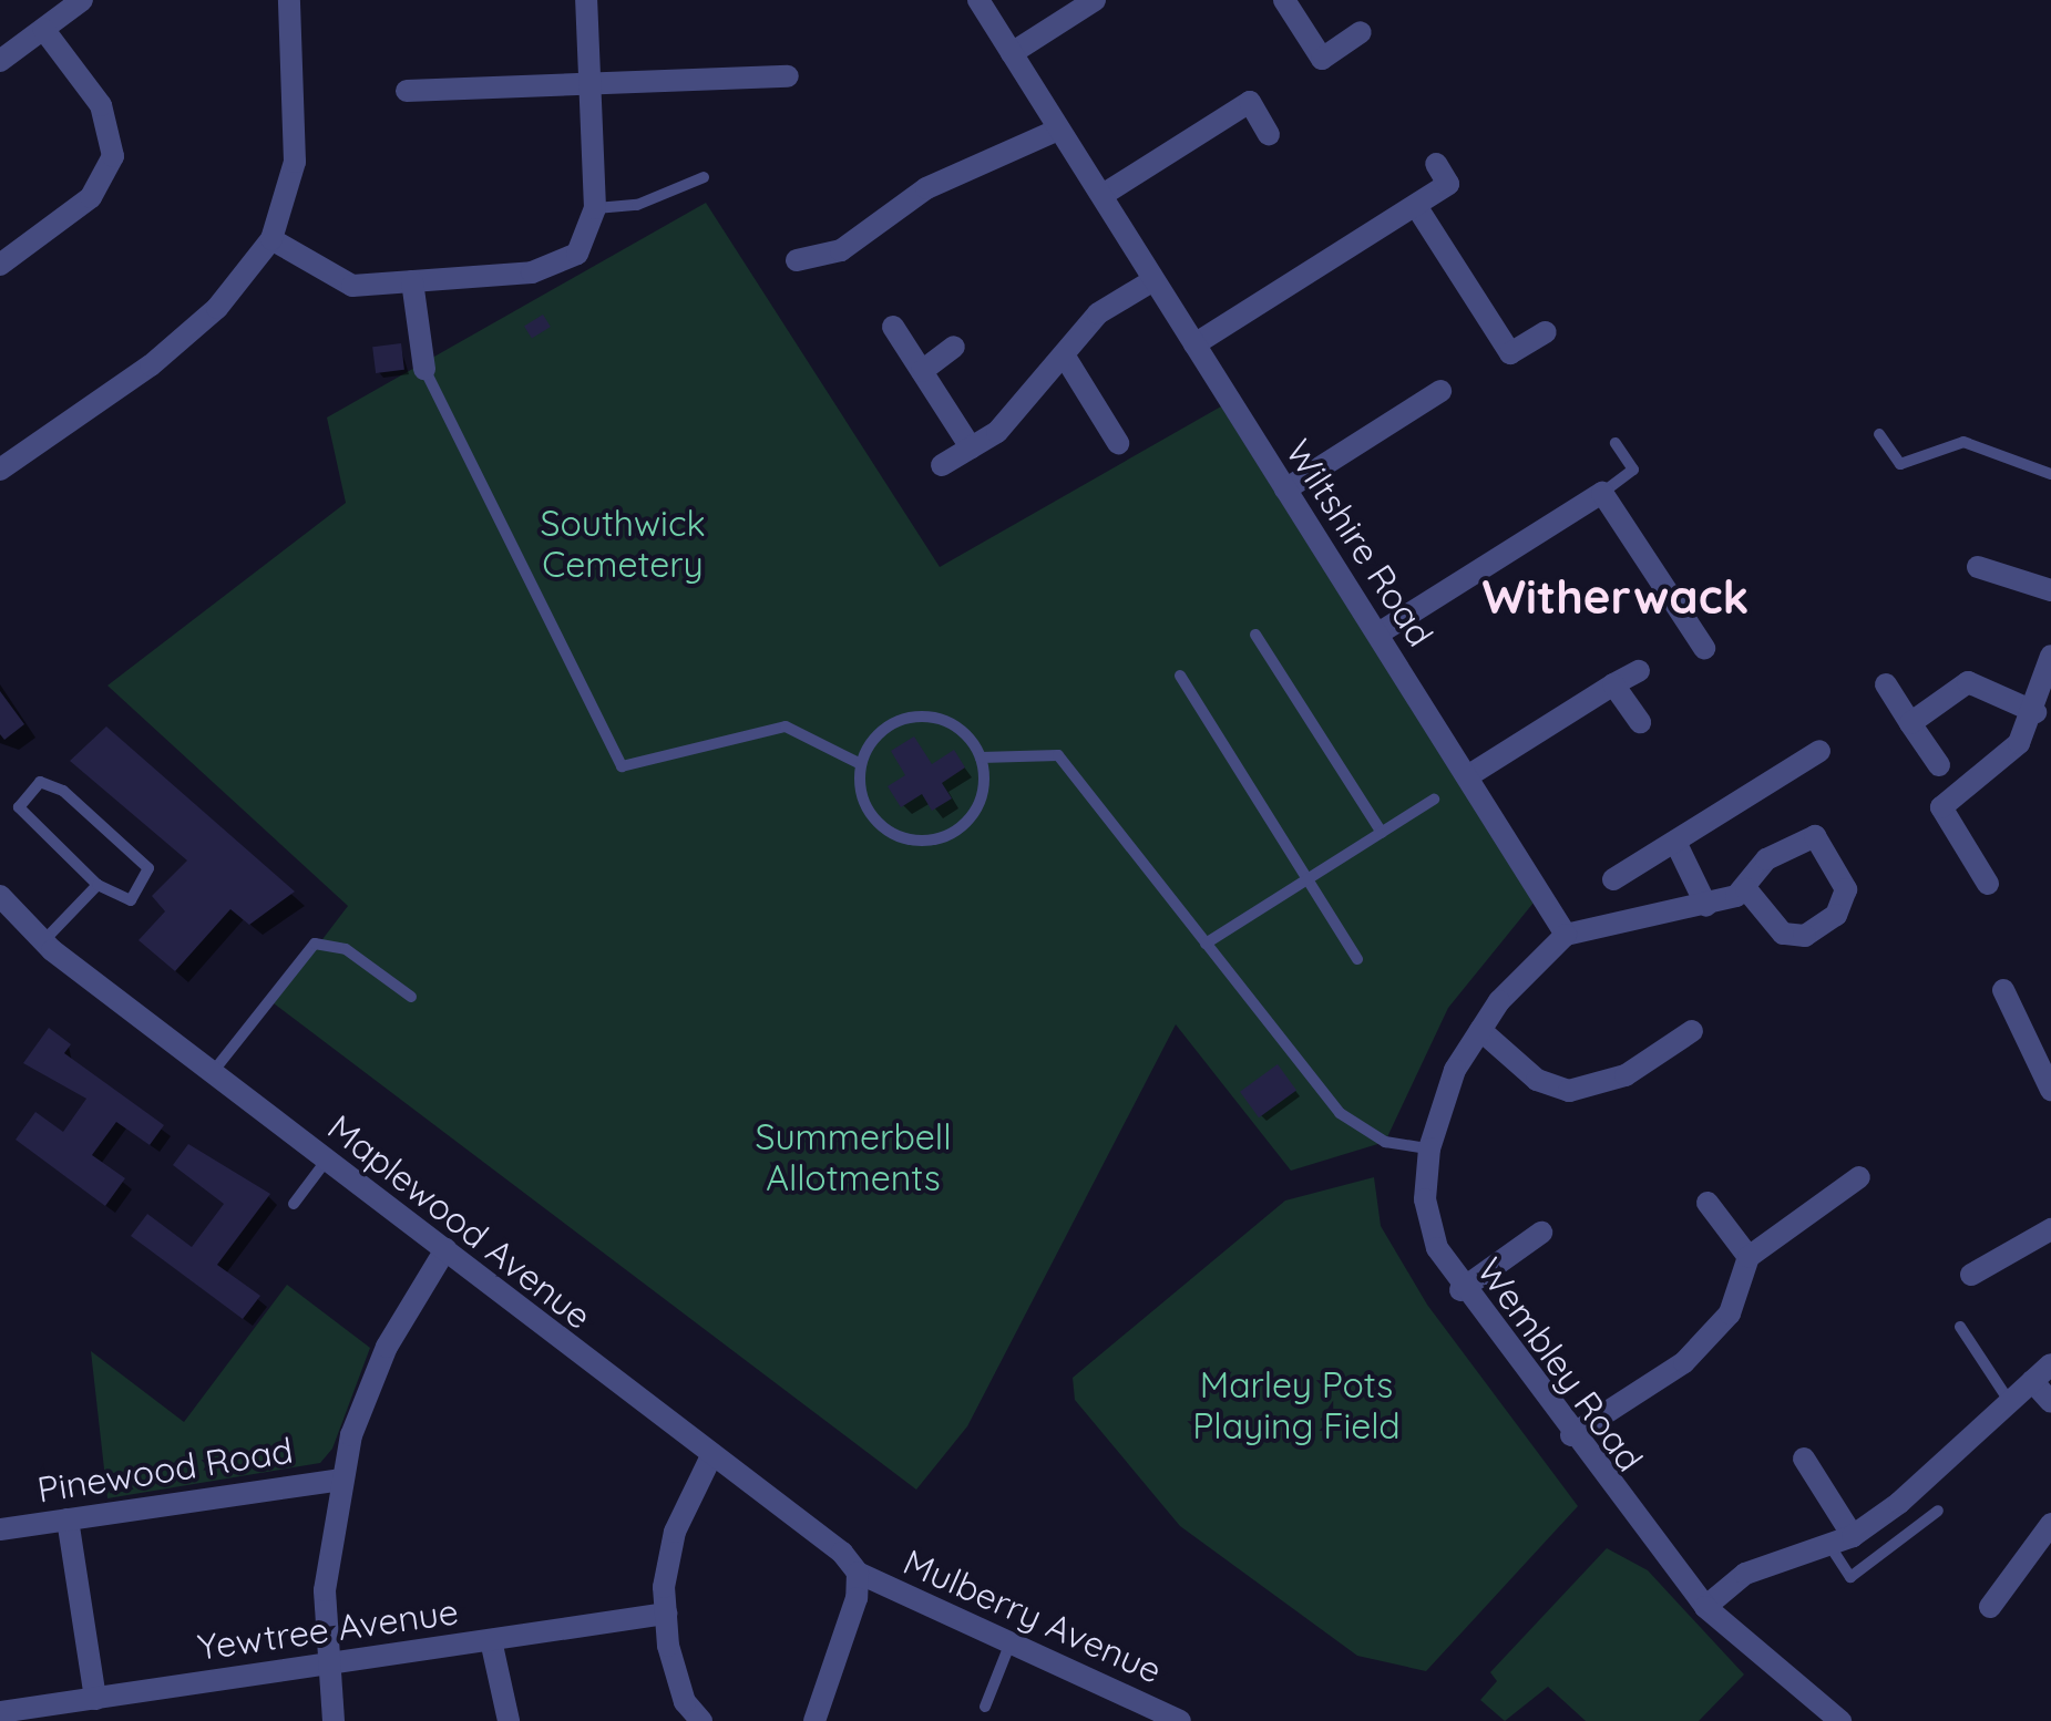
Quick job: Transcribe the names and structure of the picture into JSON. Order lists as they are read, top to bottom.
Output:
{
  "streets": {
    "street": [
      "Wiltshire Road",
      "Maplewood Avenue",
      "Wembley Road",
      "Pinewood Road",
      "Mulberry Avenue",
      "Yewtree Avenue"
    ]
  },
  "crossings": [
    ["Wiltshire Road", "Wembley Road"],
    ["Maplewood Avenue", "Mulberry Avenue"]
  ],
  "districts": ["Witherwack"],
  "parks": ["Southwick Cemetery", "Summerbell Allotments", "Marley Pots Playing Field"]
}
